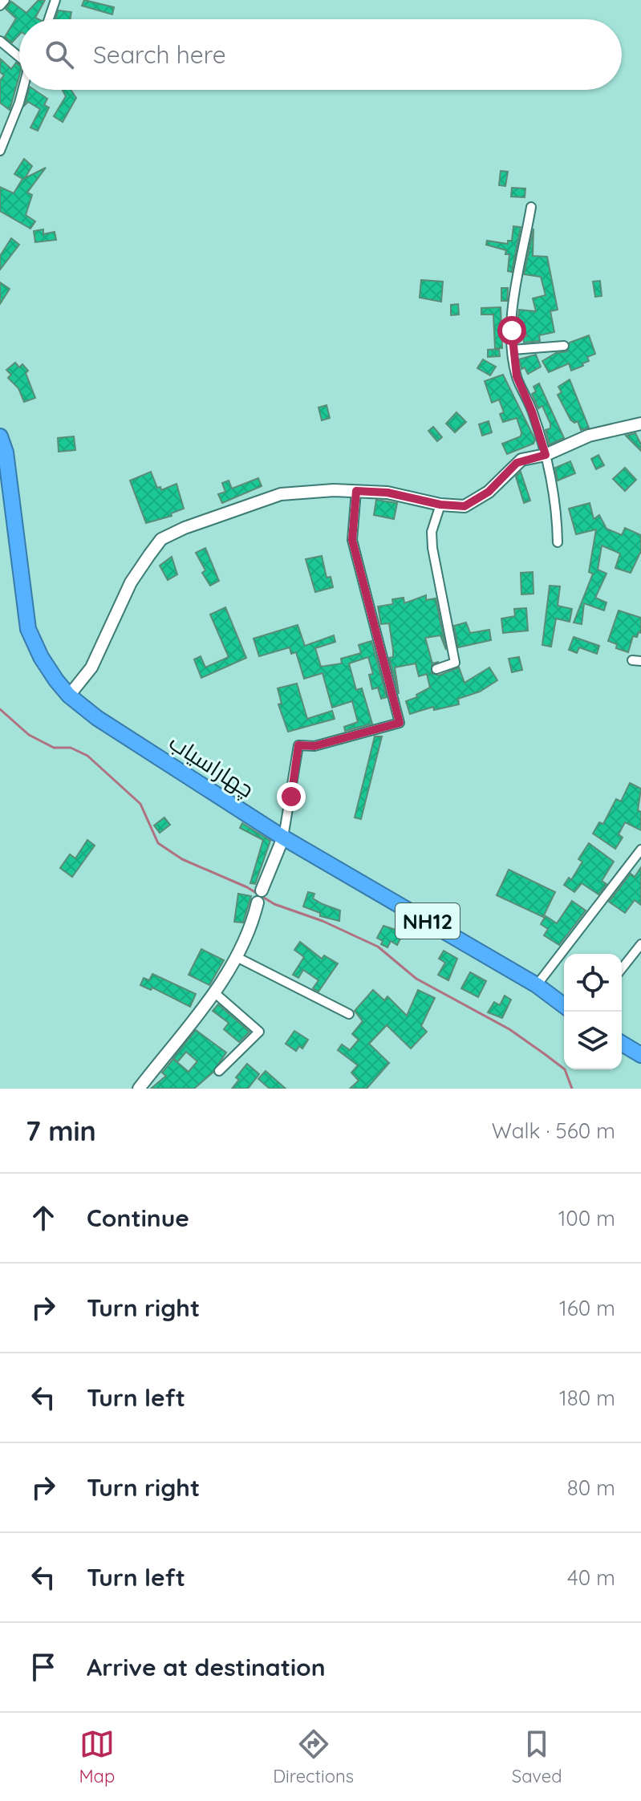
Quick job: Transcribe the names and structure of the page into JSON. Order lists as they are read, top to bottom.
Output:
{
  "streets": {
    "highway": ["چهاراسیاب", "NH12"]
  },
  "page": {
    "search": "Search here",
    "heading": ["7 min", "Walk · 560 m"],
    "list": [
      ["Continue", "100 m"],
      ["Turn right", "160 m"],
      ["Turn left", "180 m"],
      ["Turn right", "80 m"],
      ["Turn left", "40 m"],
      "Arrive at destination"
    ],
    "nav": ["Map", "Directions", "Saved"]
  }
}
